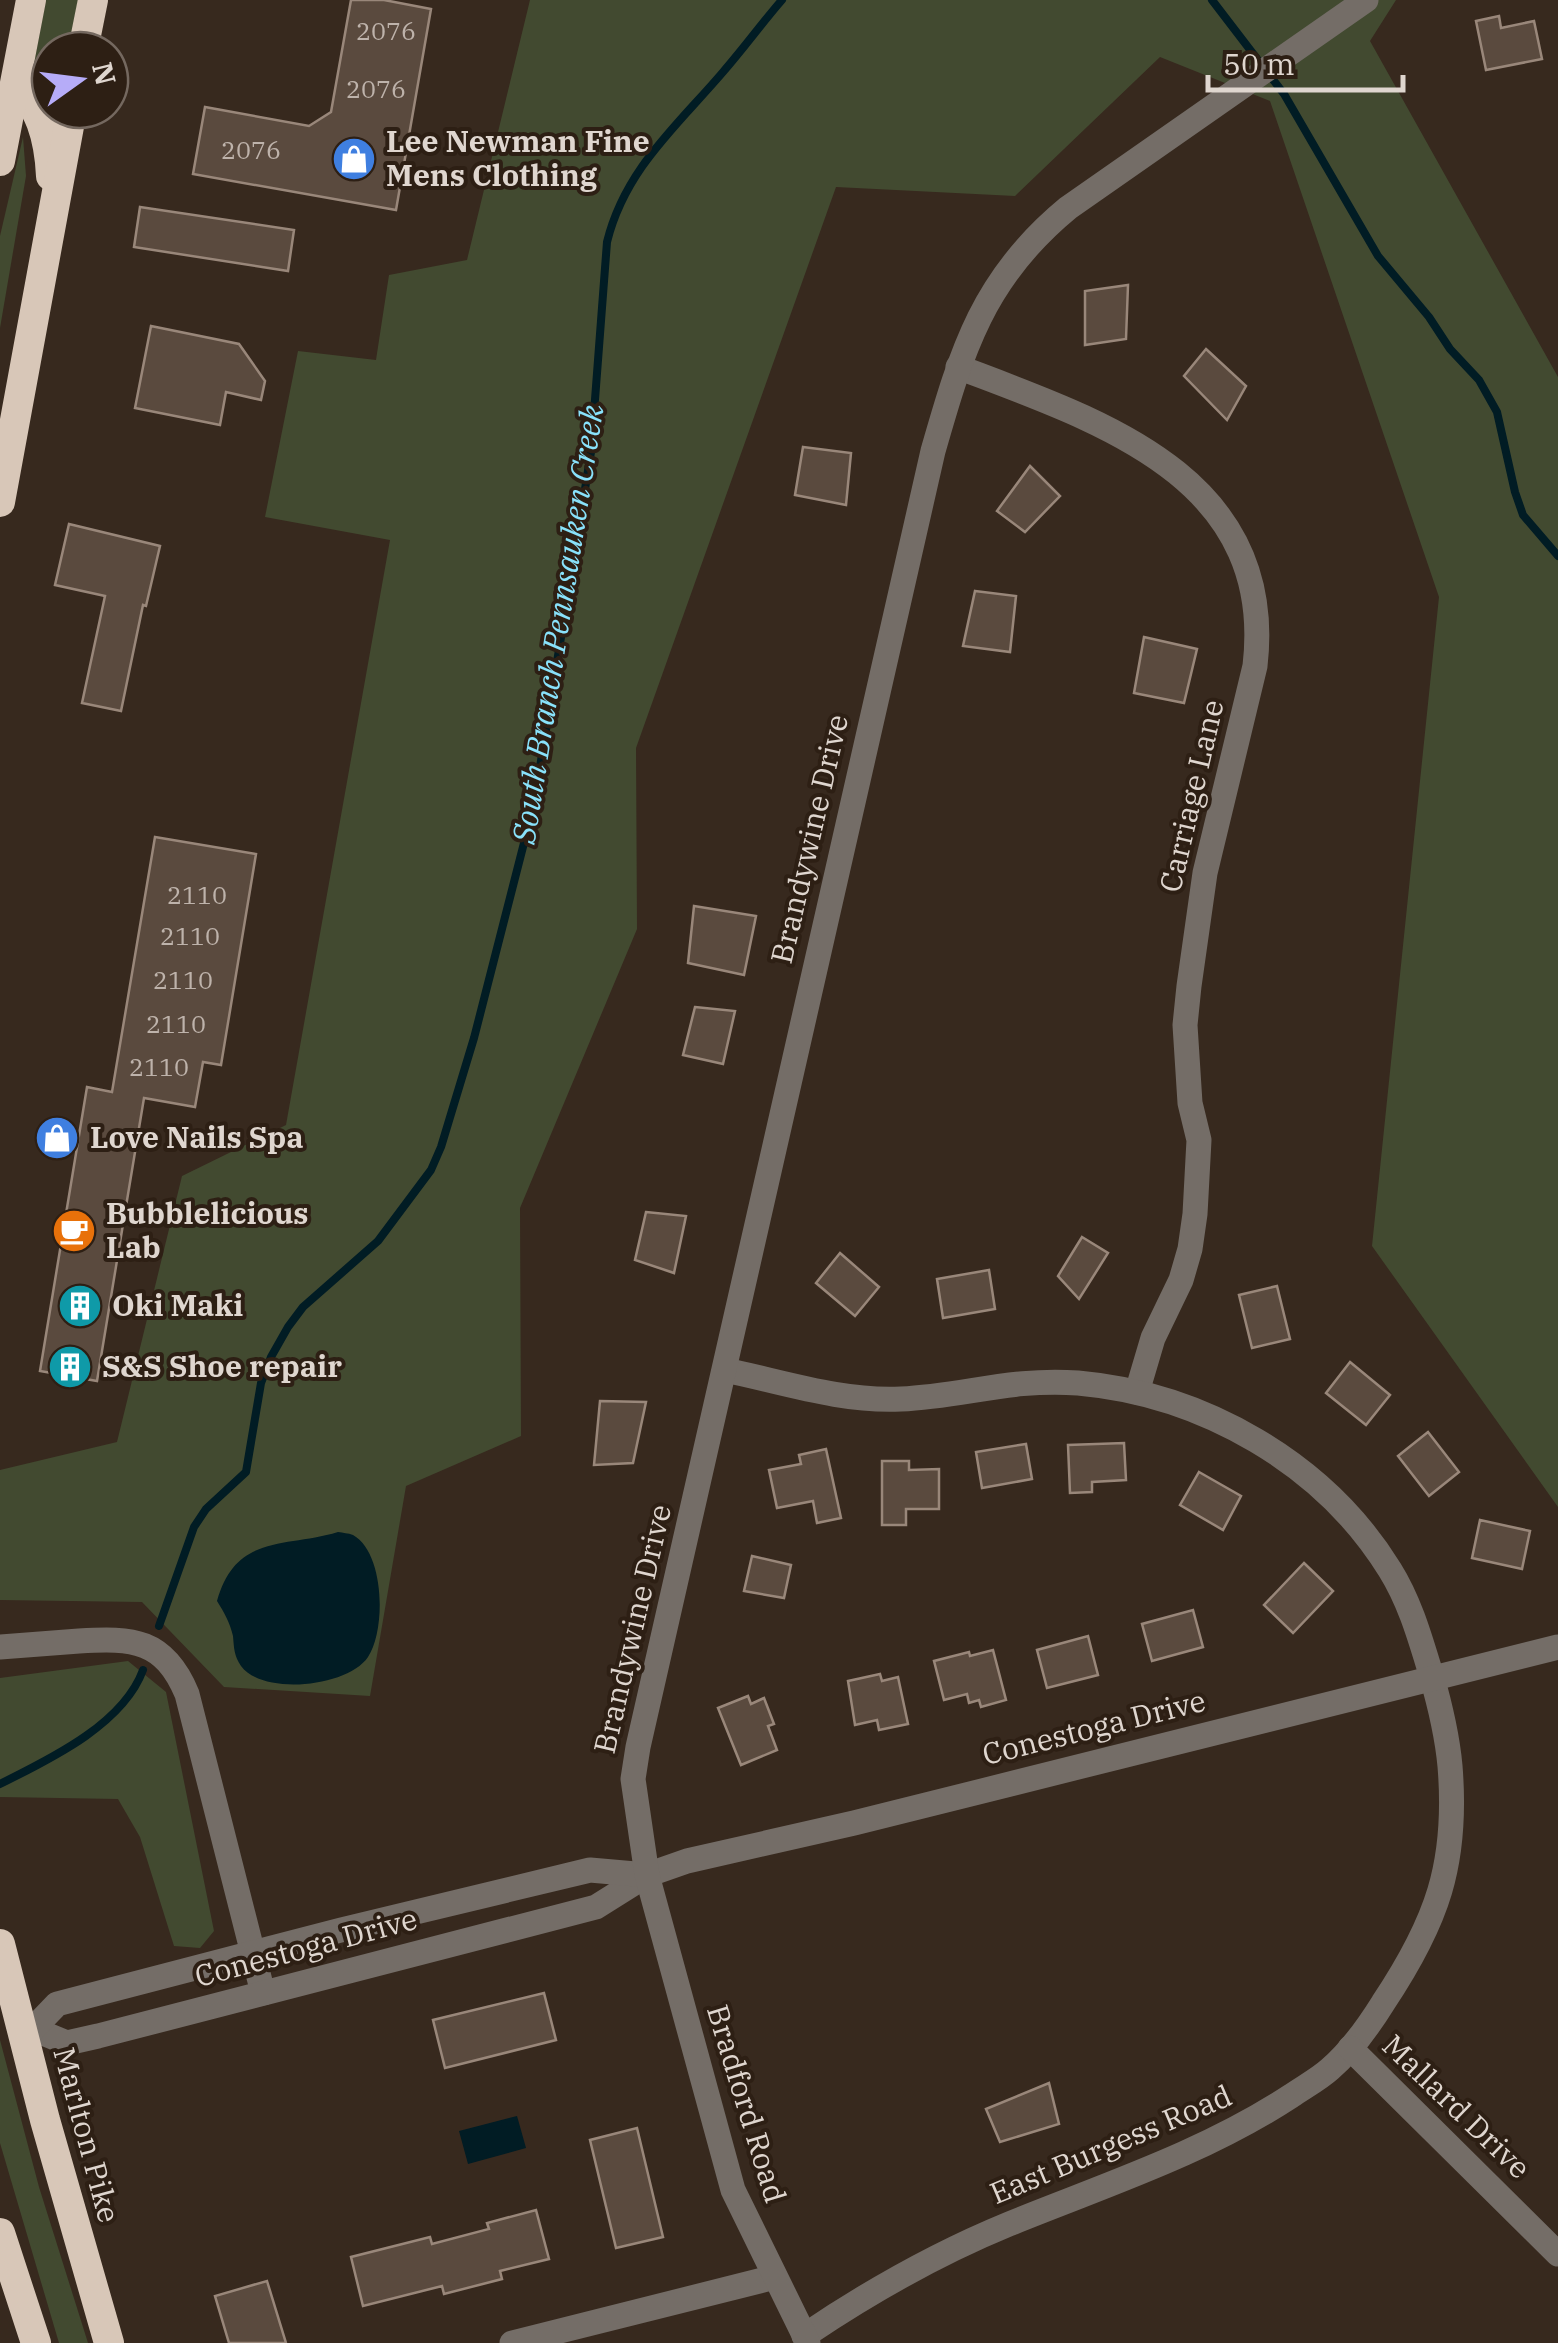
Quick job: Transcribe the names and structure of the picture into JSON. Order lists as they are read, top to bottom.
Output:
{
  "streets": {
    "highway": ["Marlton Pike"],
    "street": [
      "Carriage Lane",
      "Brandywine Drive",
      "Conestoga Drive",
      "Bradford Road",
      "Mallard Drive",
      "East Burgess Road"
    ]
  },
  "crossings": [
    ["Carriage Lane", "Brandywine Drive"],
    ["Carriage Lane", "East Burgess Road"],
    ["Brandywine Drive", "Conestoga Drive"],
    ["Brandywine Drive", "Bradford Road"],
    ["Brandywine Drive", "East Burgess Road"],
    ["Conestoga Drive", "Bradford Road"],
    ["Conestoga Drive", "Marlton Pike"],
    ["Conestoga Drive", "East Burgess Road"],
    ["Bradford Road", "East Burgess Road"],
    ["Mallard Drive", "East Burgess Road"]
  ],
  "water": ["South Branch Pennsauken Creek"],
  "places": {
    "shop": ["Lee Newman Fine Mens Clothing", "Love Nails Spa"],
    "cafe": ["Bubblelicious Lab"],
    "building": ["Oki Maki", "S&S Shoe repair"]
  },
  "house_numbers": [
    "2076",
    "2076",
    "2076",
    "2110",
    "2110",
    "2110",
    "2110",
    "2110"
  ],
  "scale_bar": "50 m",
  "north": "right"
}
